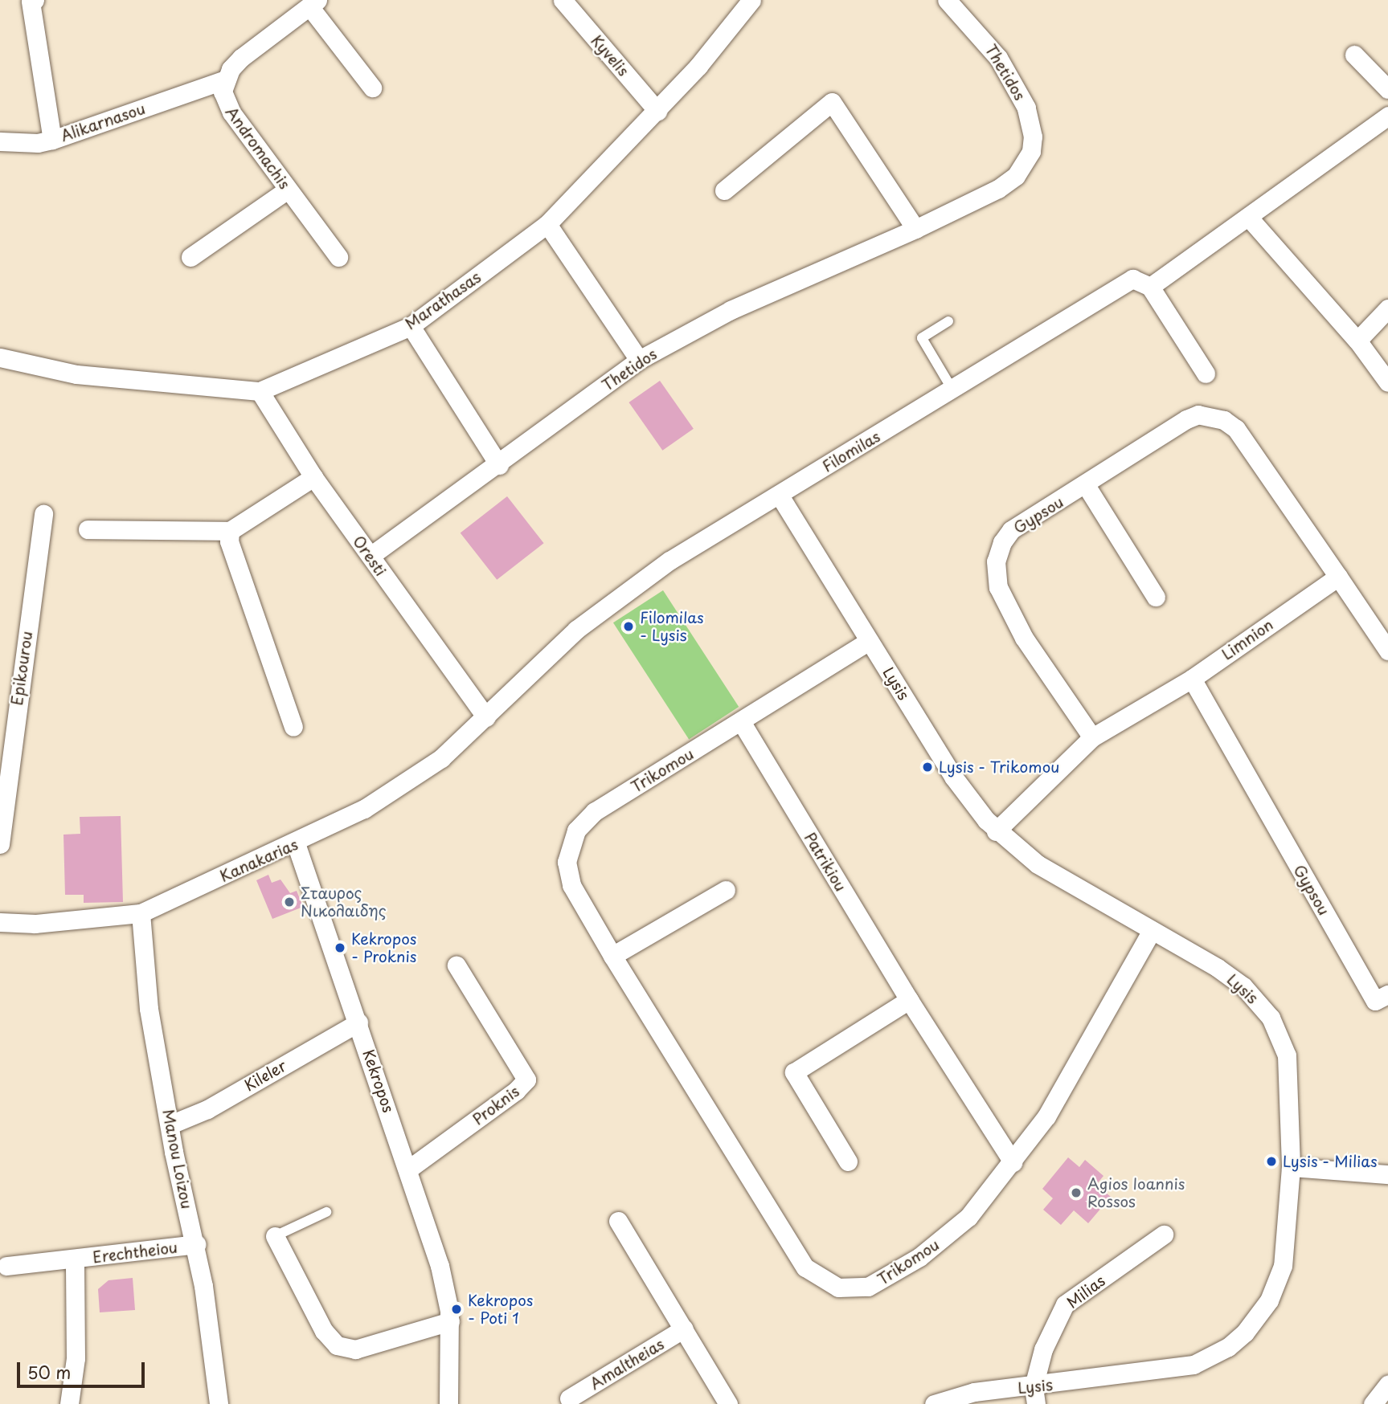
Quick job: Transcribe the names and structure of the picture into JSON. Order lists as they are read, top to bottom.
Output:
{
  "streets": {
    "street": [
      "Kyvelis",
      "Thetidos",
      "Alikarnasou",
      "Andromachis",
      "Marathasas",
      "Filomilas",
      "Gypsou",
      "Oresti",
      "Limnion",
      "Epikourou",
      "Lysis",
      "Trikomou",
      "Kanakarias",
      "Patrikiou",
      "Kileler",
      "Kekropos",
      "Proknis",
      "Manou Loizou",
      "Erechtheiou",
      "Milias",
      "Amaltheias"
    ]
  },
  "crossings": [
    ["Kyvelis", "Marathasas"],
    ["Thetidos", "Oresti"],
    ["Alikarnasou", "Andromachis"],
    ["Marathasas", "Oresti"],
    ["Filomilas", "Oresti"],
    ["Filomilas", "Lysis"],
    ["Filomilas", "Kanakarias"],
    ["Gypsou", "Limnion"],
    ["Oresti", "Kanakarias"],
    ["Limnion", "Lysis"],
    ["Lysis", "Trikomou"],
    ["Lysis", "Milias"],
    ["Trikomou", "Patrikiou"],
    ["Kanakarias", "Kekropos"],
    ["Kanakarias", "Manou Loizou"],
    ["Kileler", "Kekropos"],
    ["Kileler", "Manou Loizou"],
    ["Kekropos", "Proknis"],
    ["Manou Loizou", "Erechtheiou"]
  ],
  "places": [
    "Filomilas - Lysis",
    "Lysis - Trikomou",
    "Σταυρος Νικολαιδης",
    "Kekropos - Proknis",
    "Lysis - Milias",
    "Agios Ioannis Rossos",
    "Kekropos - Poti 1"
  ],
  "scale_bar": "50 m"
}
